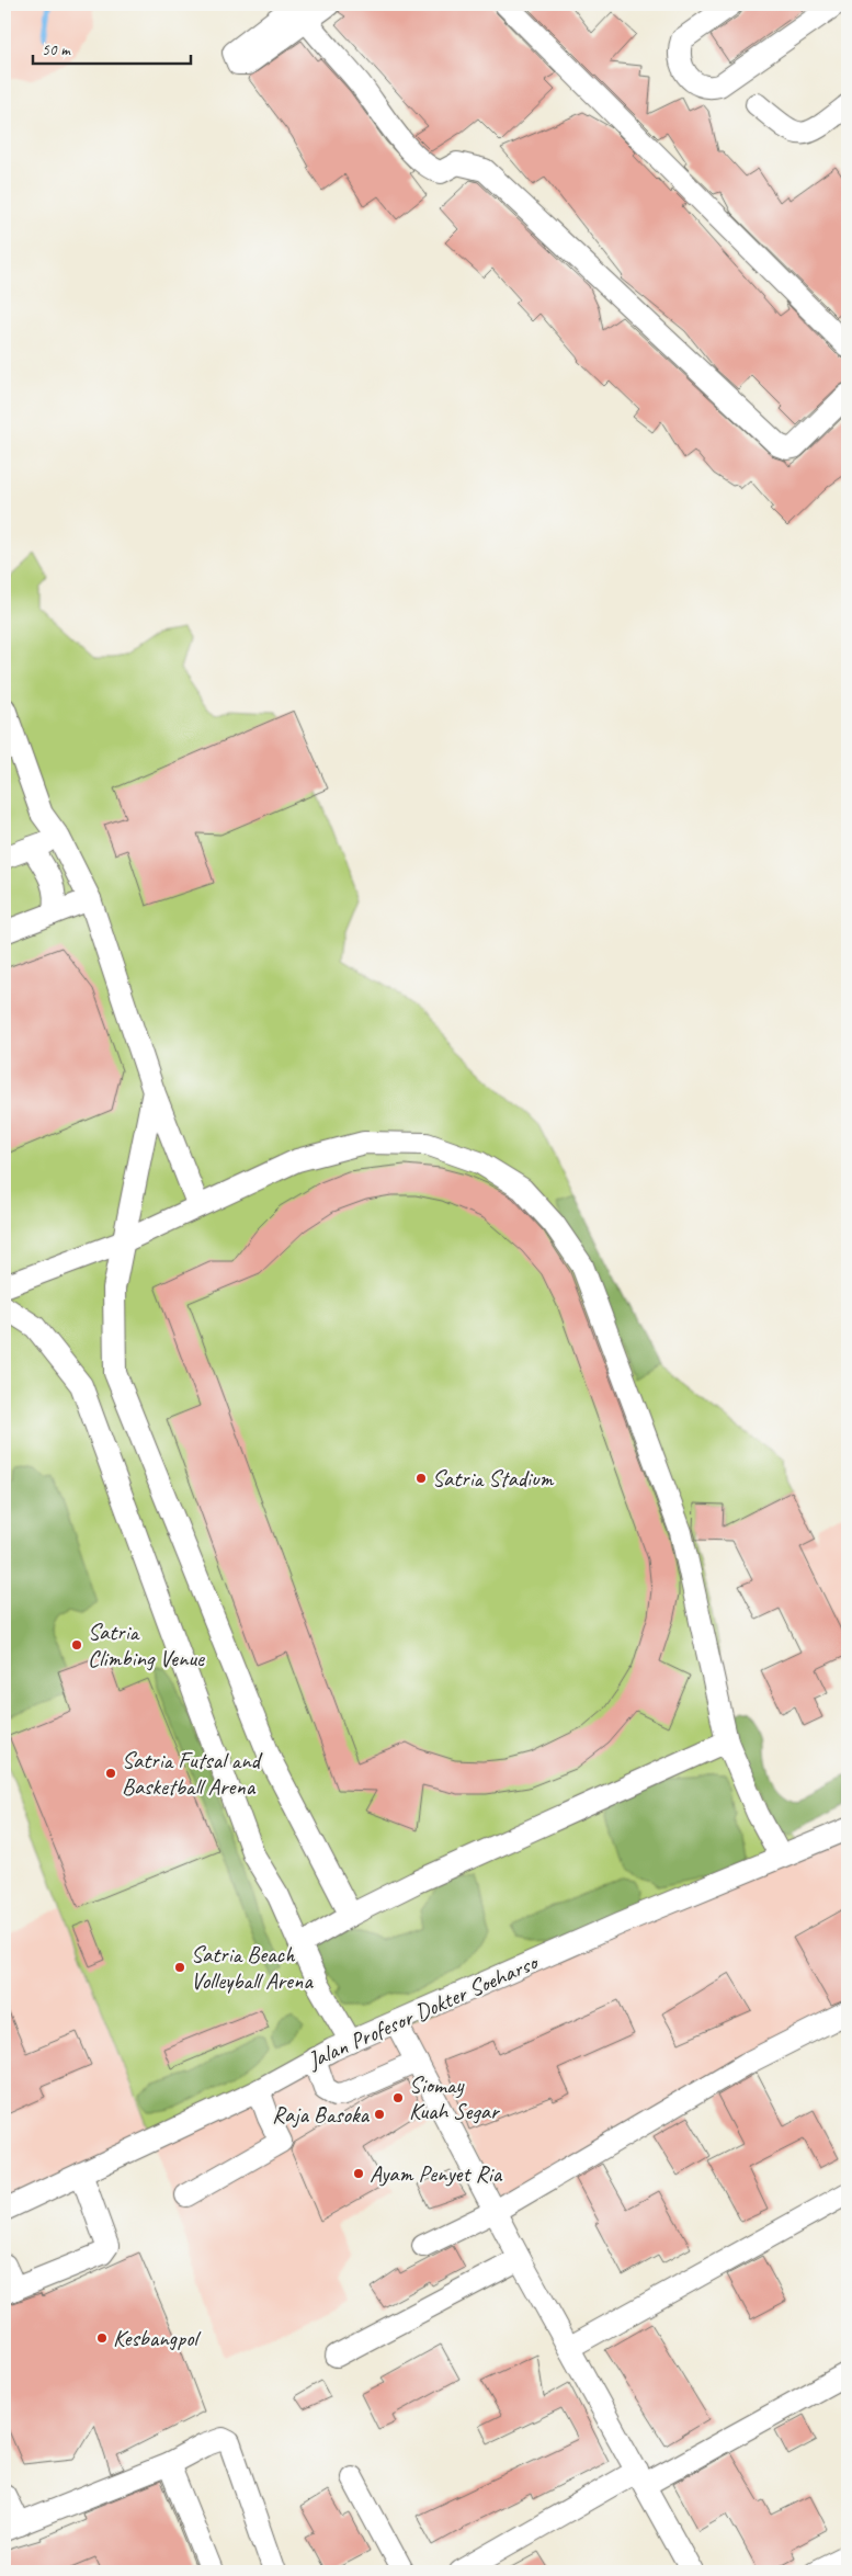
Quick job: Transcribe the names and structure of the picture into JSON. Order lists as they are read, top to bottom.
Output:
{
  "streets": {
    "street": ["Jalan Profesor Dokter Soeharso"]
  },
  "places": [
    "Satria Stadium",
    "Satria Climbing Venue",
    "Satria Futsal and Basketball Arena",
    "Satria Beach Volleyball Arena",
    "Siomay Kuah Segar",
    "Raja Basoka",
    "Ayam Penyet Ria",
    "Kesbangpol"
  ],
  "scale_bar": "50 m"
}
